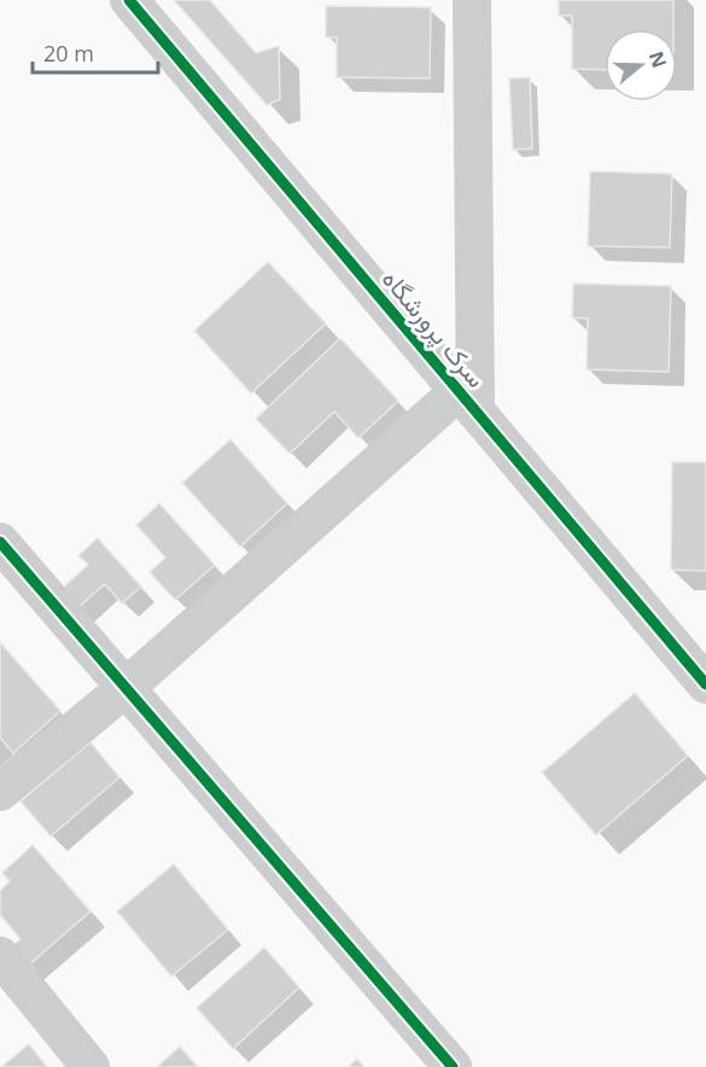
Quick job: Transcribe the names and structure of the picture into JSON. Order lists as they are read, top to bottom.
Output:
{
  "streets": {
    "street": ["سرک پرورشگاه"]
  },
  "scale_bar": "20 m",
  "north": "right"
}
